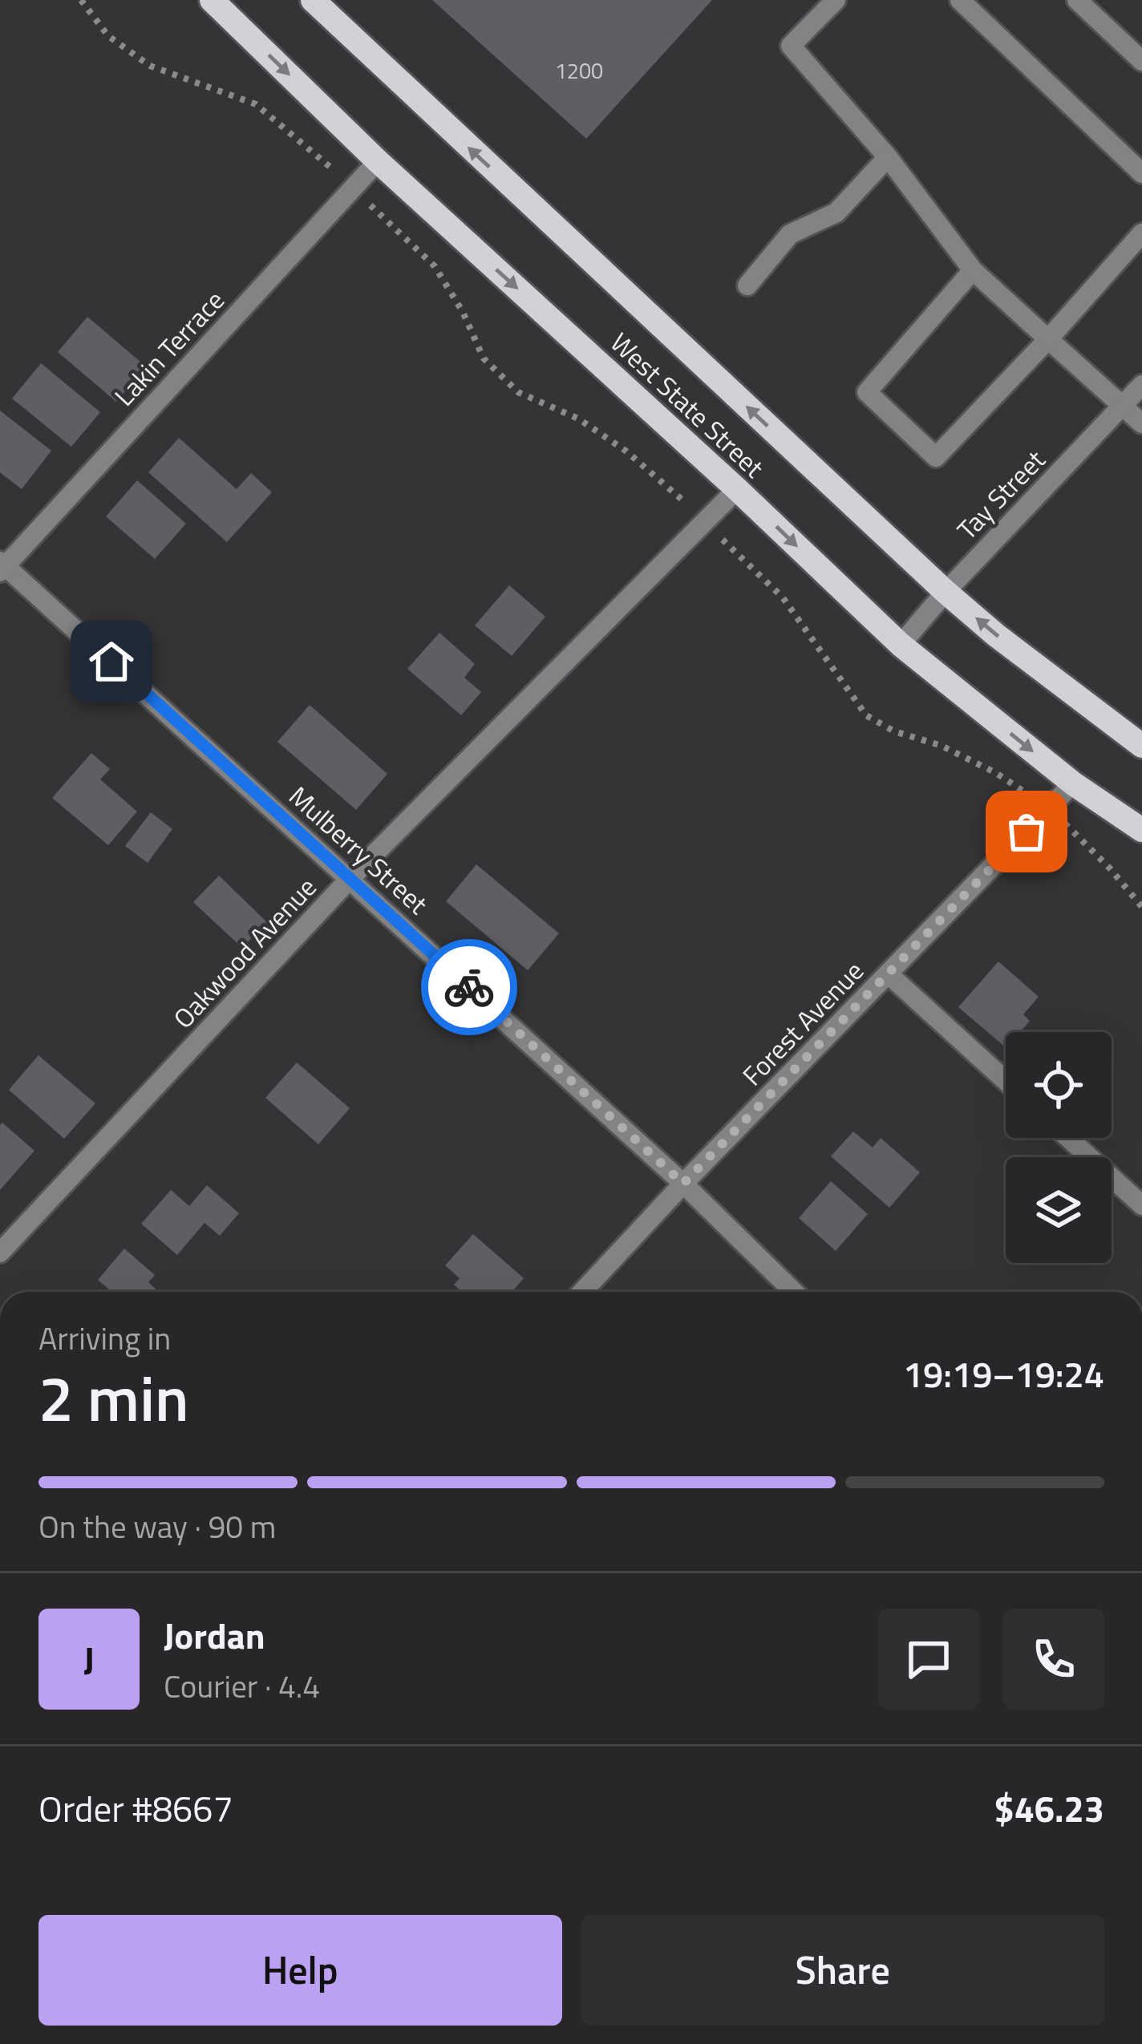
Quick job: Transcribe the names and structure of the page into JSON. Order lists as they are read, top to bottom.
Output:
{
  "streets": {
    "main road": ["West State Street"],
    "street": [
      "Lakin Terrace",
      "Tay Street",
      "Mulberry Street",
      "Oakwood Avenue",
      "Forest Avenue"
    ]
  },
  "crossings": [
    ["Lakin Terrace", "West State Street"],
    ["Lakin Terrace", "Mulberry Street"],
    ["West State Street", "Tay Street"],
    ["West State Street", "Oakwood Avenue"],
    ["West State Street", "Forest Avenue"],
    ["Mulberry Street", "Oakwood Avenue"],
    ["Mulberry Street", "Forest Avenue"]
  ],
  "house_numbers": ["1200"],
  "page": {
    "heading": ["2 min", "Arriving in", "19:19–19:24"],
    "panel": [
      "Jordan",
      "Courier · 4.4",
      "Order #8667",
      "$46.23"
    ],
    "bar": "On the way · 90 m",
    "round": "J",
    "buttons": ["Help", "Share"]
  }
}
